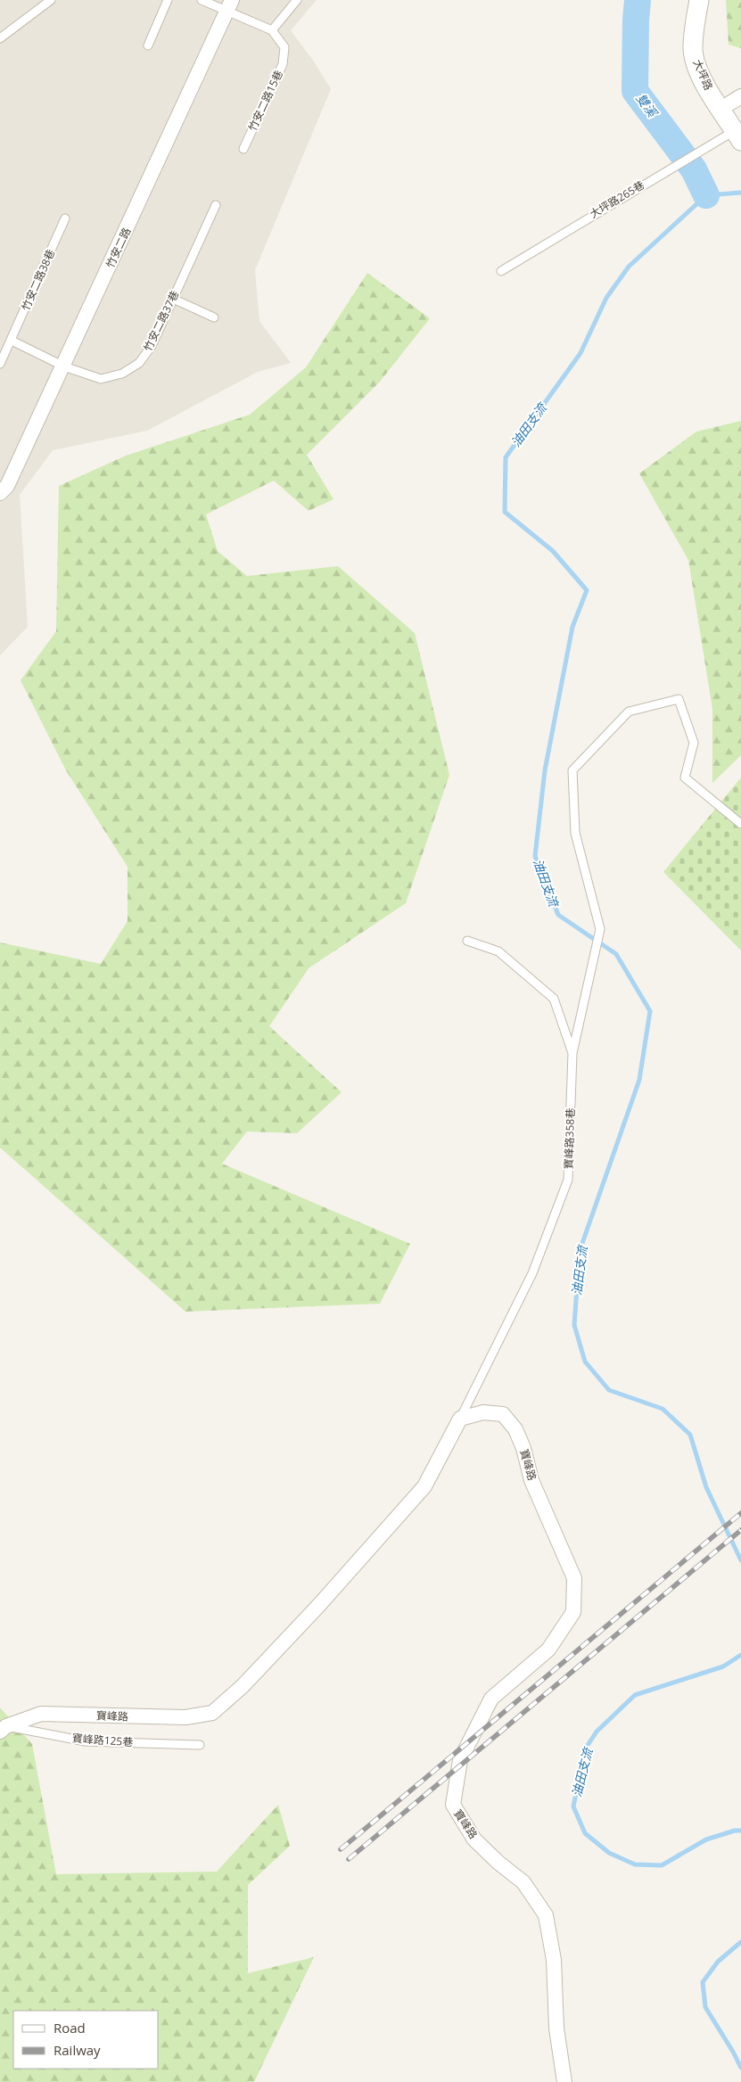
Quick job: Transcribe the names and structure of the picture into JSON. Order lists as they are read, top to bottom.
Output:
{
  "streets": {
    "street": ["大坪路", "竹安二路", "寶峰路"],
    "lane": [
      "竹安二路15巷",
      "大坪路265巷",
      "竹安二路38巷",
      "竹安二路37巷",
      "寶峰路358巷",
      "寶峰路125巷"
    ]
  },
  "crossings": [
    ["大坪路", "大坪路265巷"],
    ["竹安二路15巷", "竹安二路"],
    ["竹安二路", "竹安二路37巷"],
    ["寶峰路358巷", "寶峰路"],
    ["寶峰路", "寶峰路125巷"]
  ],
  "water": ["雙溪", "油田支流"],
  "legend": ["Road", "Railway"]
}
